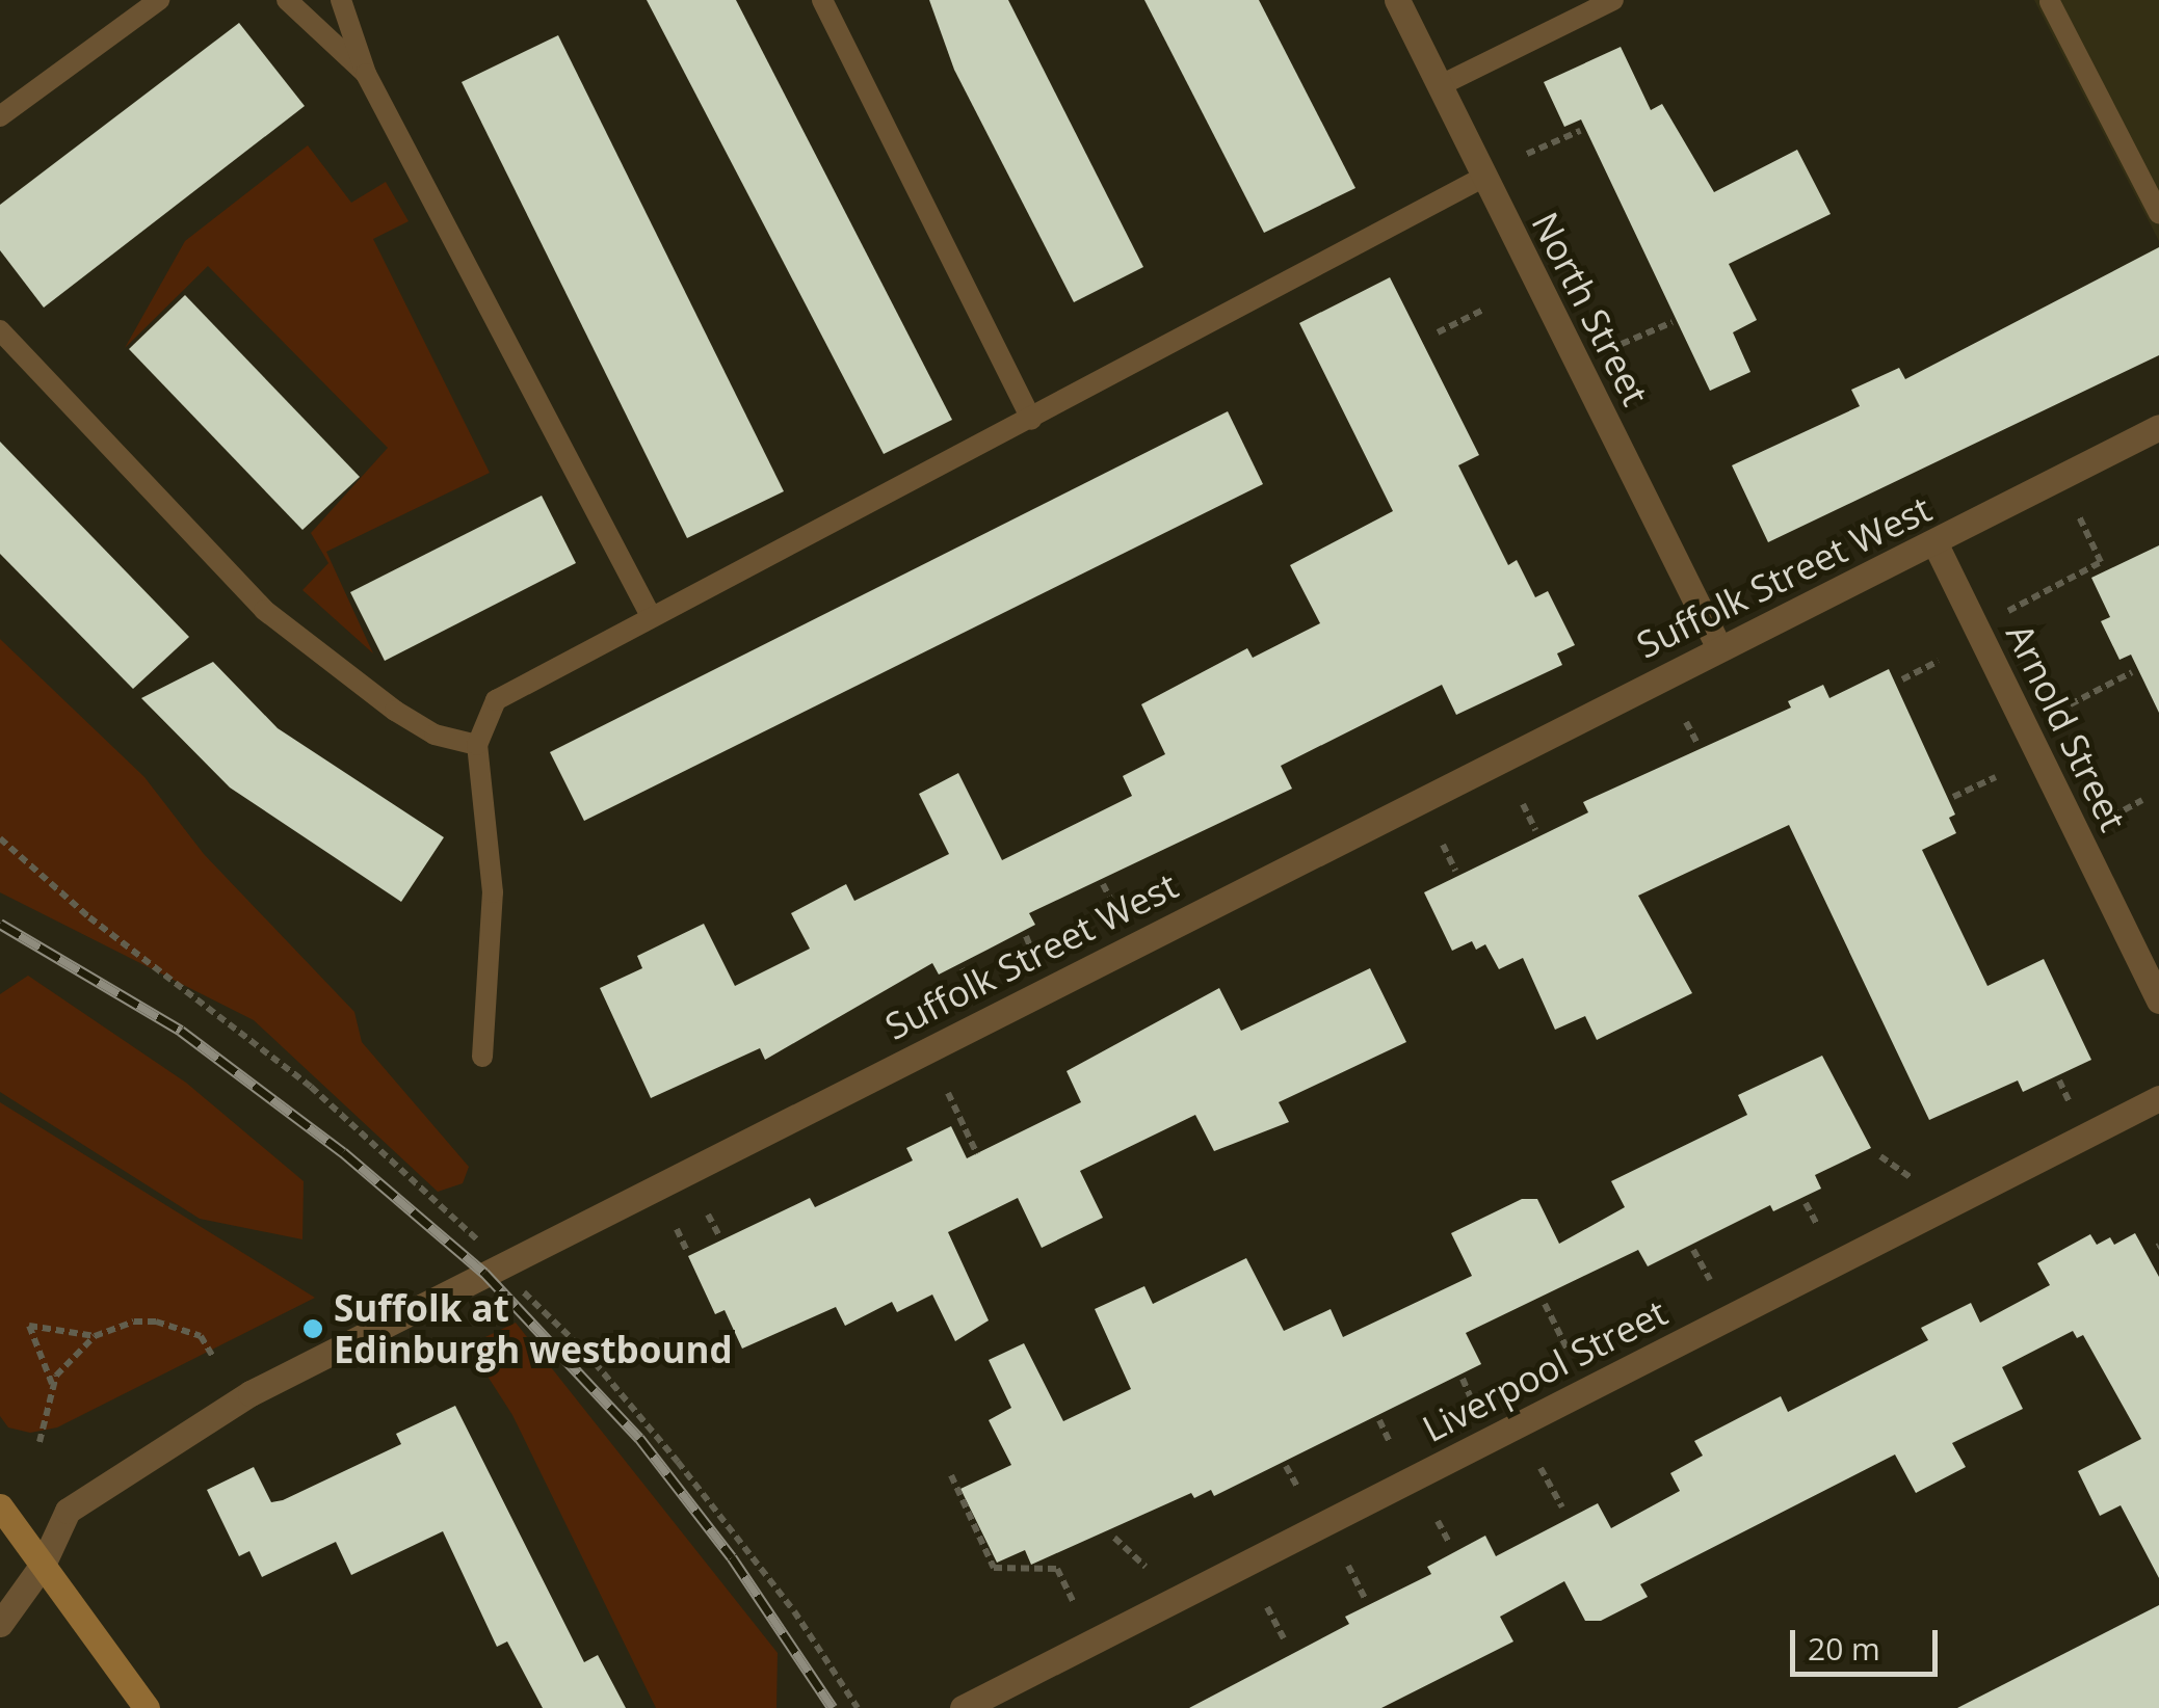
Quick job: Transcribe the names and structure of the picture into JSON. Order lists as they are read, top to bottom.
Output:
{
  "streets": {
    "street": [
      "North Street",
      "Suffolk Street West",
      "Arnold Street",
      "Liverpool Street"
    ]
  },
  "crossings": [
    ["North Street", "Suffolk Street West"],
    ["Suffolk Street West", "Arnold Street"]
  ],
  "places": ["Suffolk at Edinburgh westbound"],
  "scale_bar": "20 m"
}
